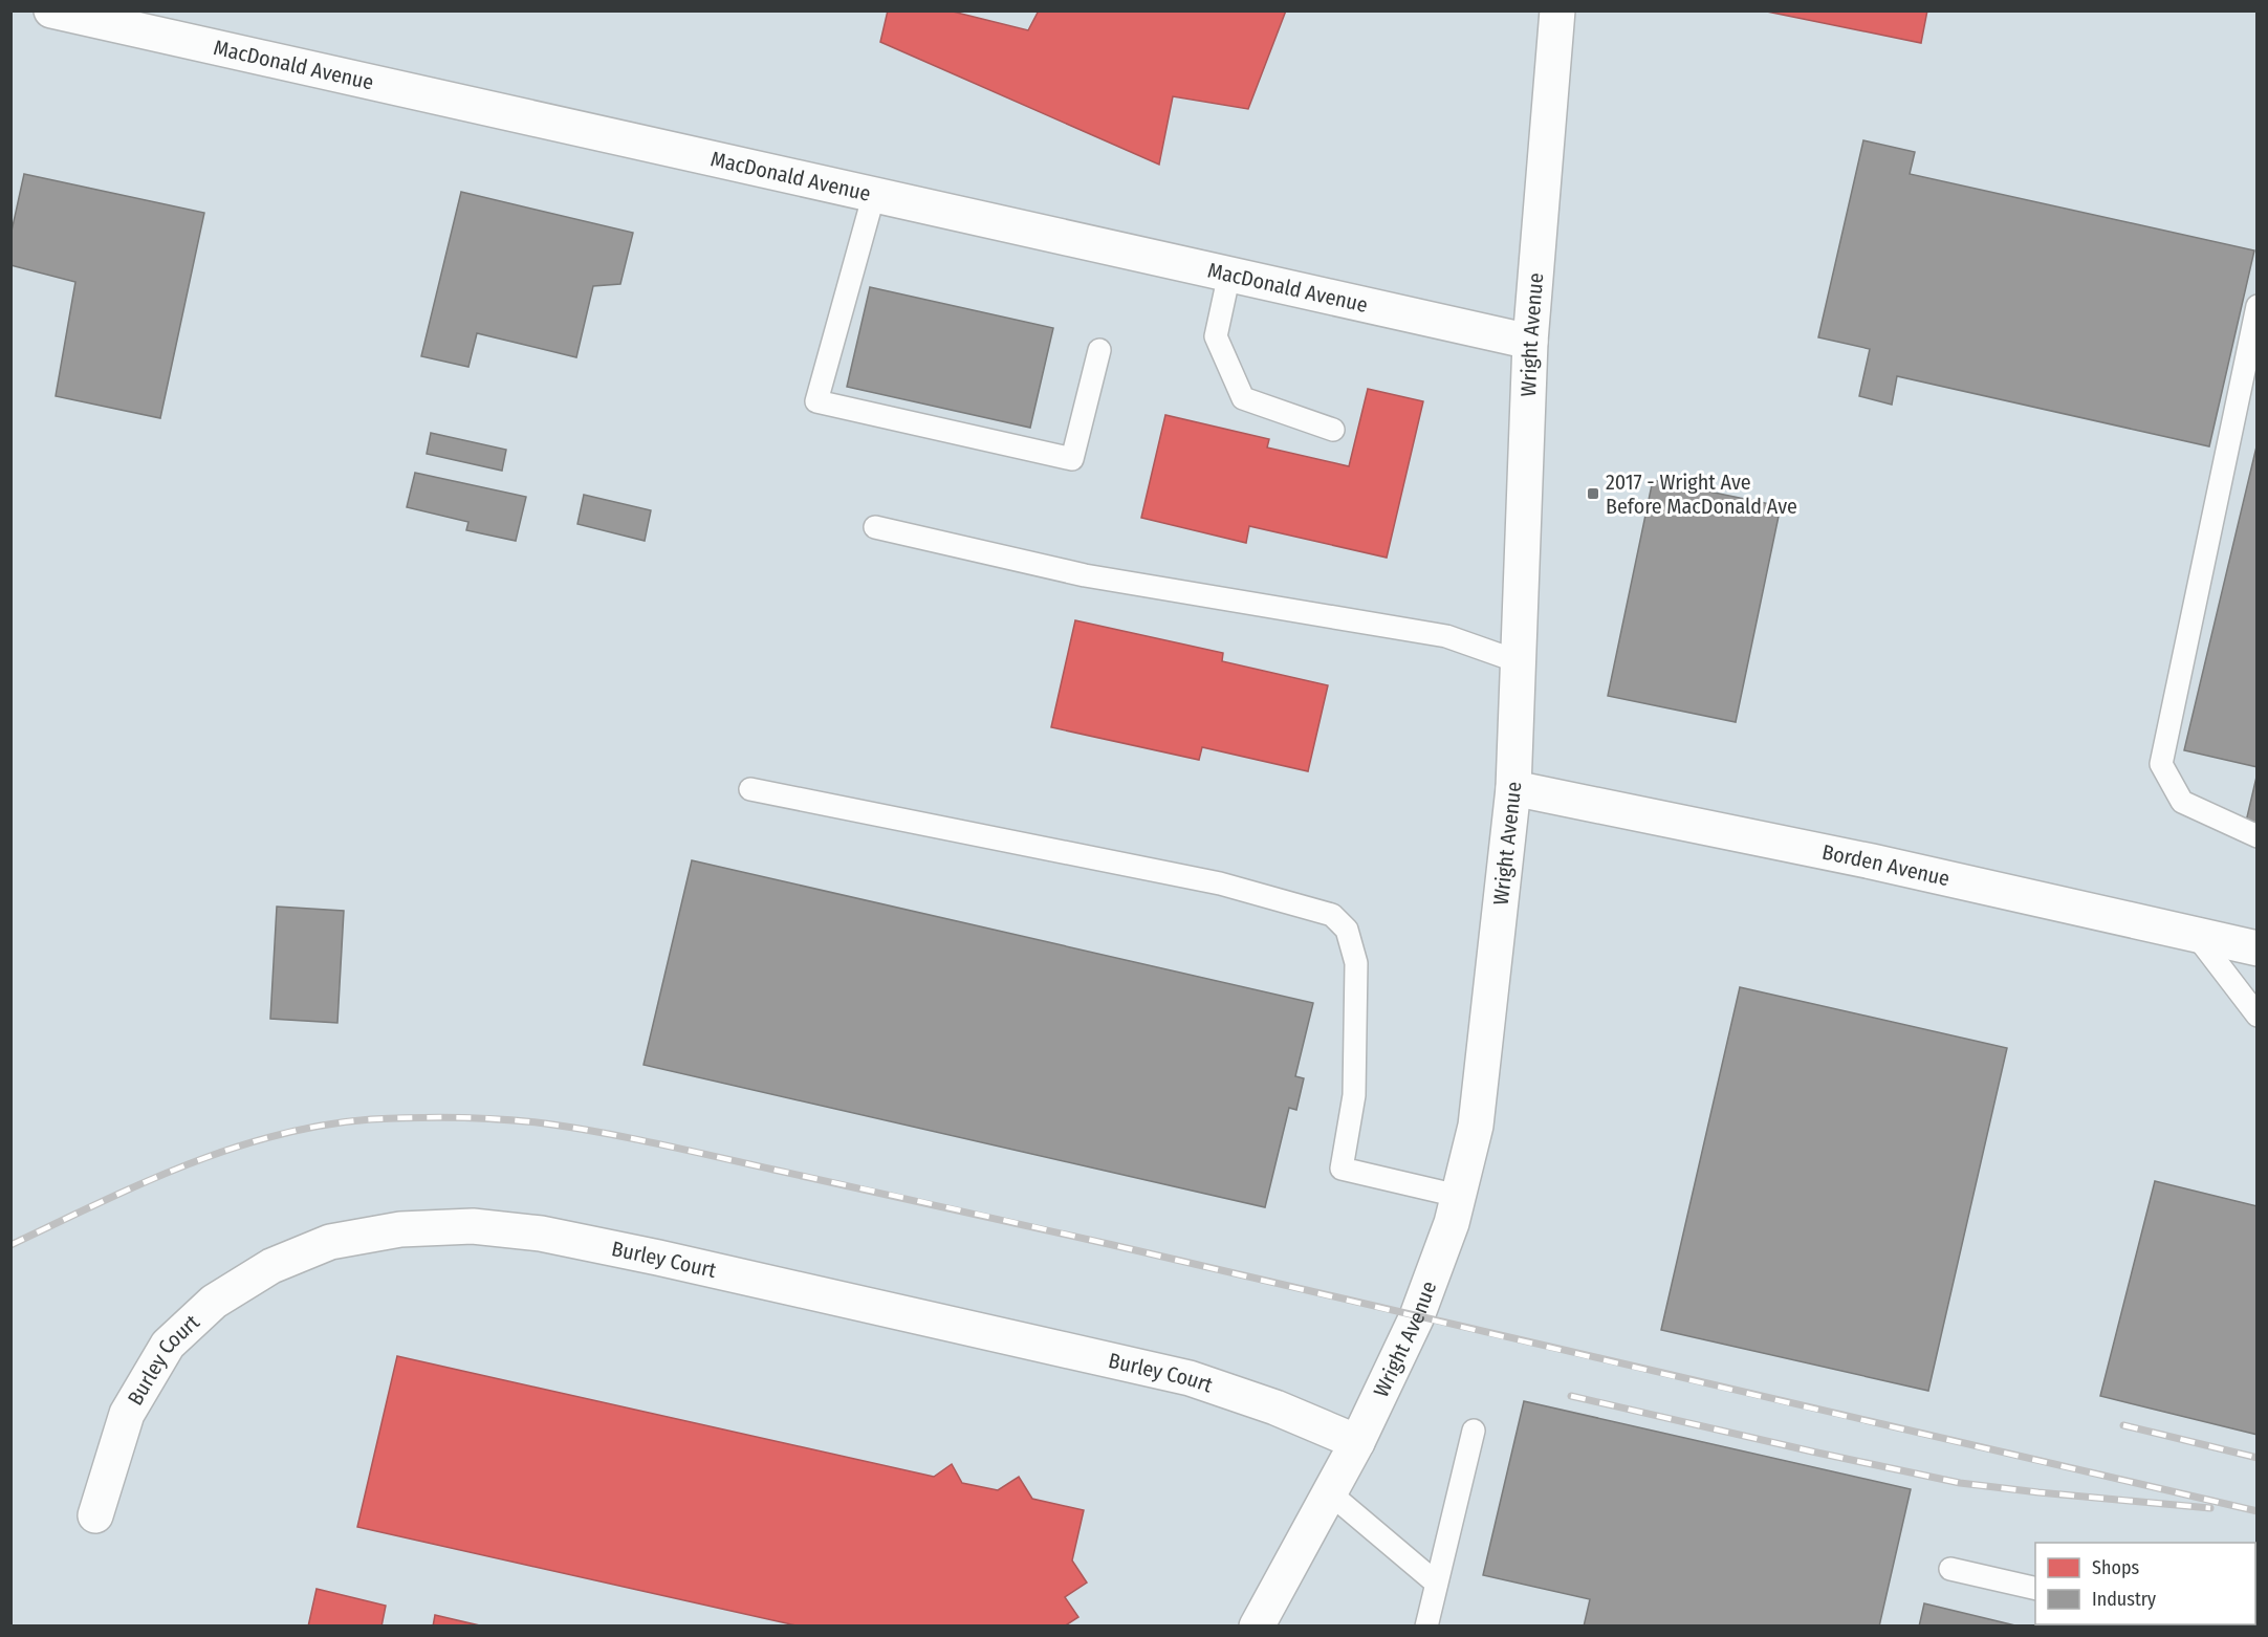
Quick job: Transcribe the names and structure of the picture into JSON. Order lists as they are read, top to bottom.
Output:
{
  "streets": {
    "street": [
      "MacDonald Avenue",
      "Wright Avenue",
      "Borden Avenue",
      "Burley Court"
    ]
  },
  "crossings": [
    ["MacDonald Avenue", "Wright Avenue"],
    ["Wright Avenue", "Borden Avenue"],
    ["Wright Avenue", "Burley Court"]
  ],
  "places": {
    "transit": ["2017 - Wright Ave Before MacDonald Ave"]
  },
  "legend": ["Shops", "Industry"]
}
